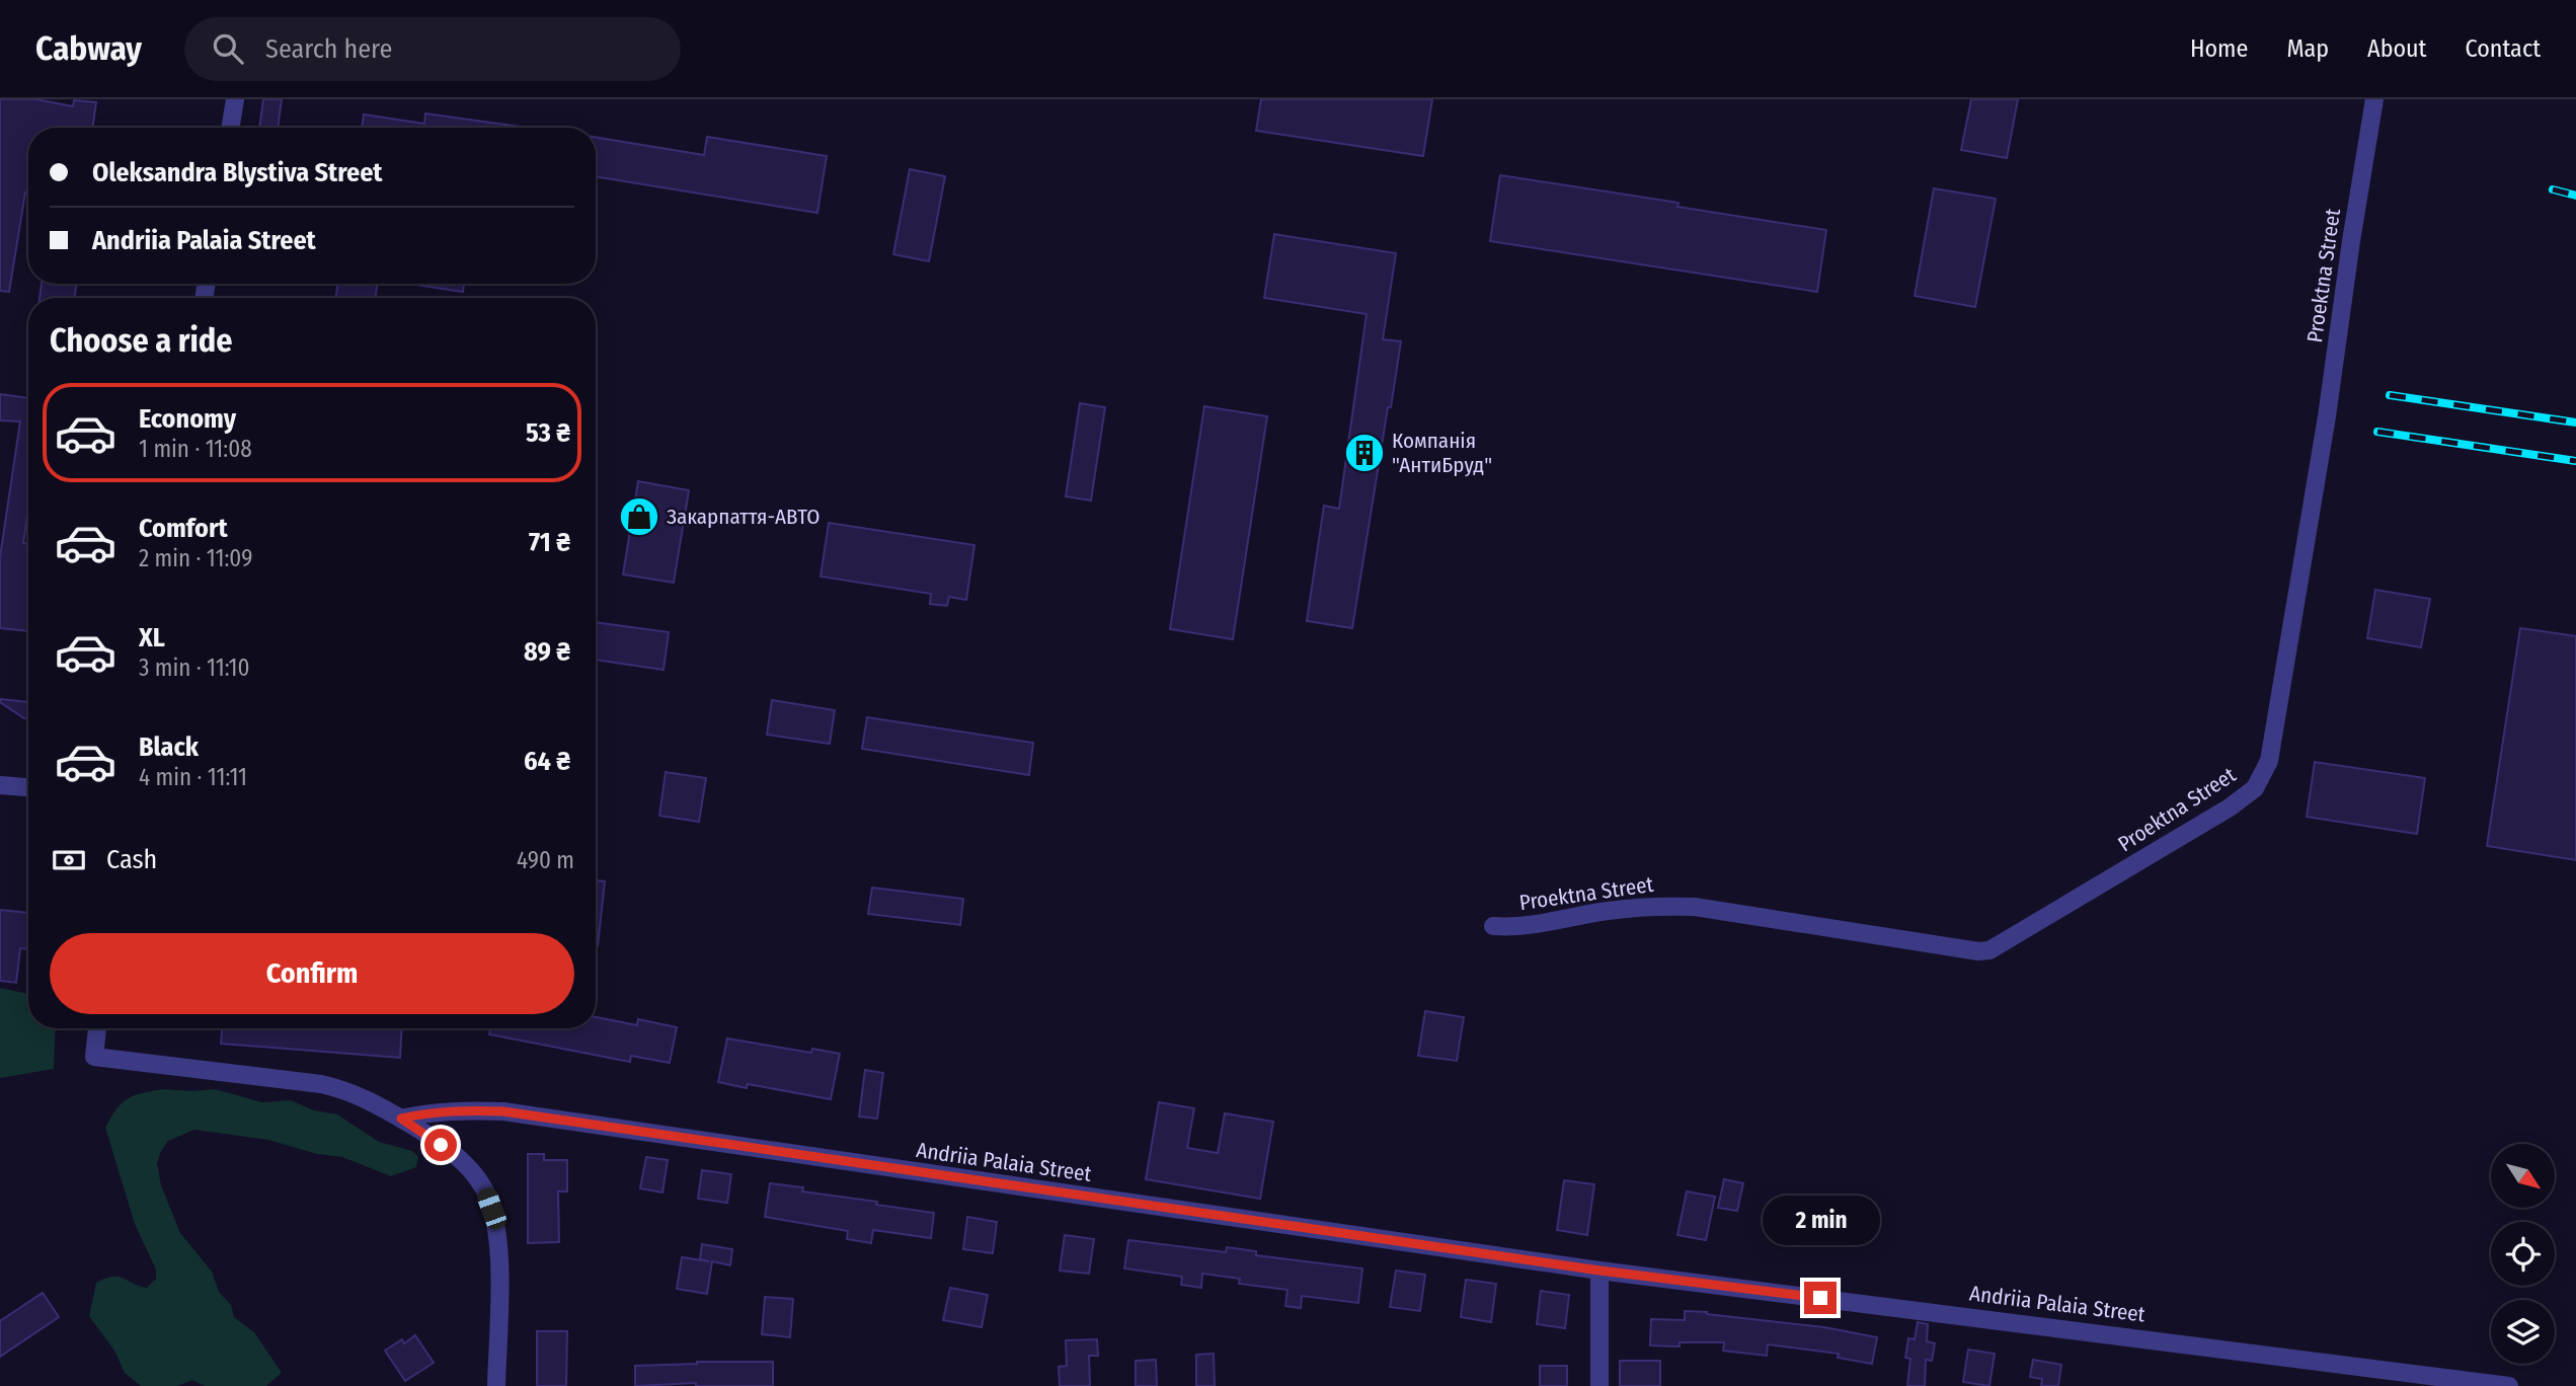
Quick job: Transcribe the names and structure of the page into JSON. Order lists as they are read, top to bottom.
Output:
{
  "streets": {
    "street": ["Proektna Street", "Andriia Palaia Street"]
  },
  "places": {
    "building": ["Компанія \"АнтиБруд\""],
    "shop": ["Закарпаття-АВТО"]
  },
  "north": "bottom right",
  "page": {
    "header": "Cabway",
    "search": "Search here",
    "nav": [
      "Home",
      "Map",
      "About",
      "Contact"
    ],
    "banner": ["Oleksandra Blystiva Street", "Andriia Palaia Street"],
    "heading": "Choose a ride",
    "list": [
      {
        "name": "Economy",
        "note": "1 min · 11:08",
        "value": "53 ₴"
      },
      {
        "name": "Comfort",
        "note": "2 min · 11:09",
        "value": "71 ₴"
      },
      {
        "name": "XL",
        "note": "3 min · 11:10",
        "value": "89 ₴"
      },
      {
        "name": "Black",
        "note": "4 min · 11:11",
        "value": "64 ₴"
      }
    ],
    "pay": ["Cash", "490 m"],
    "buttons": "Confirm",
    "bubble": "2 min"
  }
}
